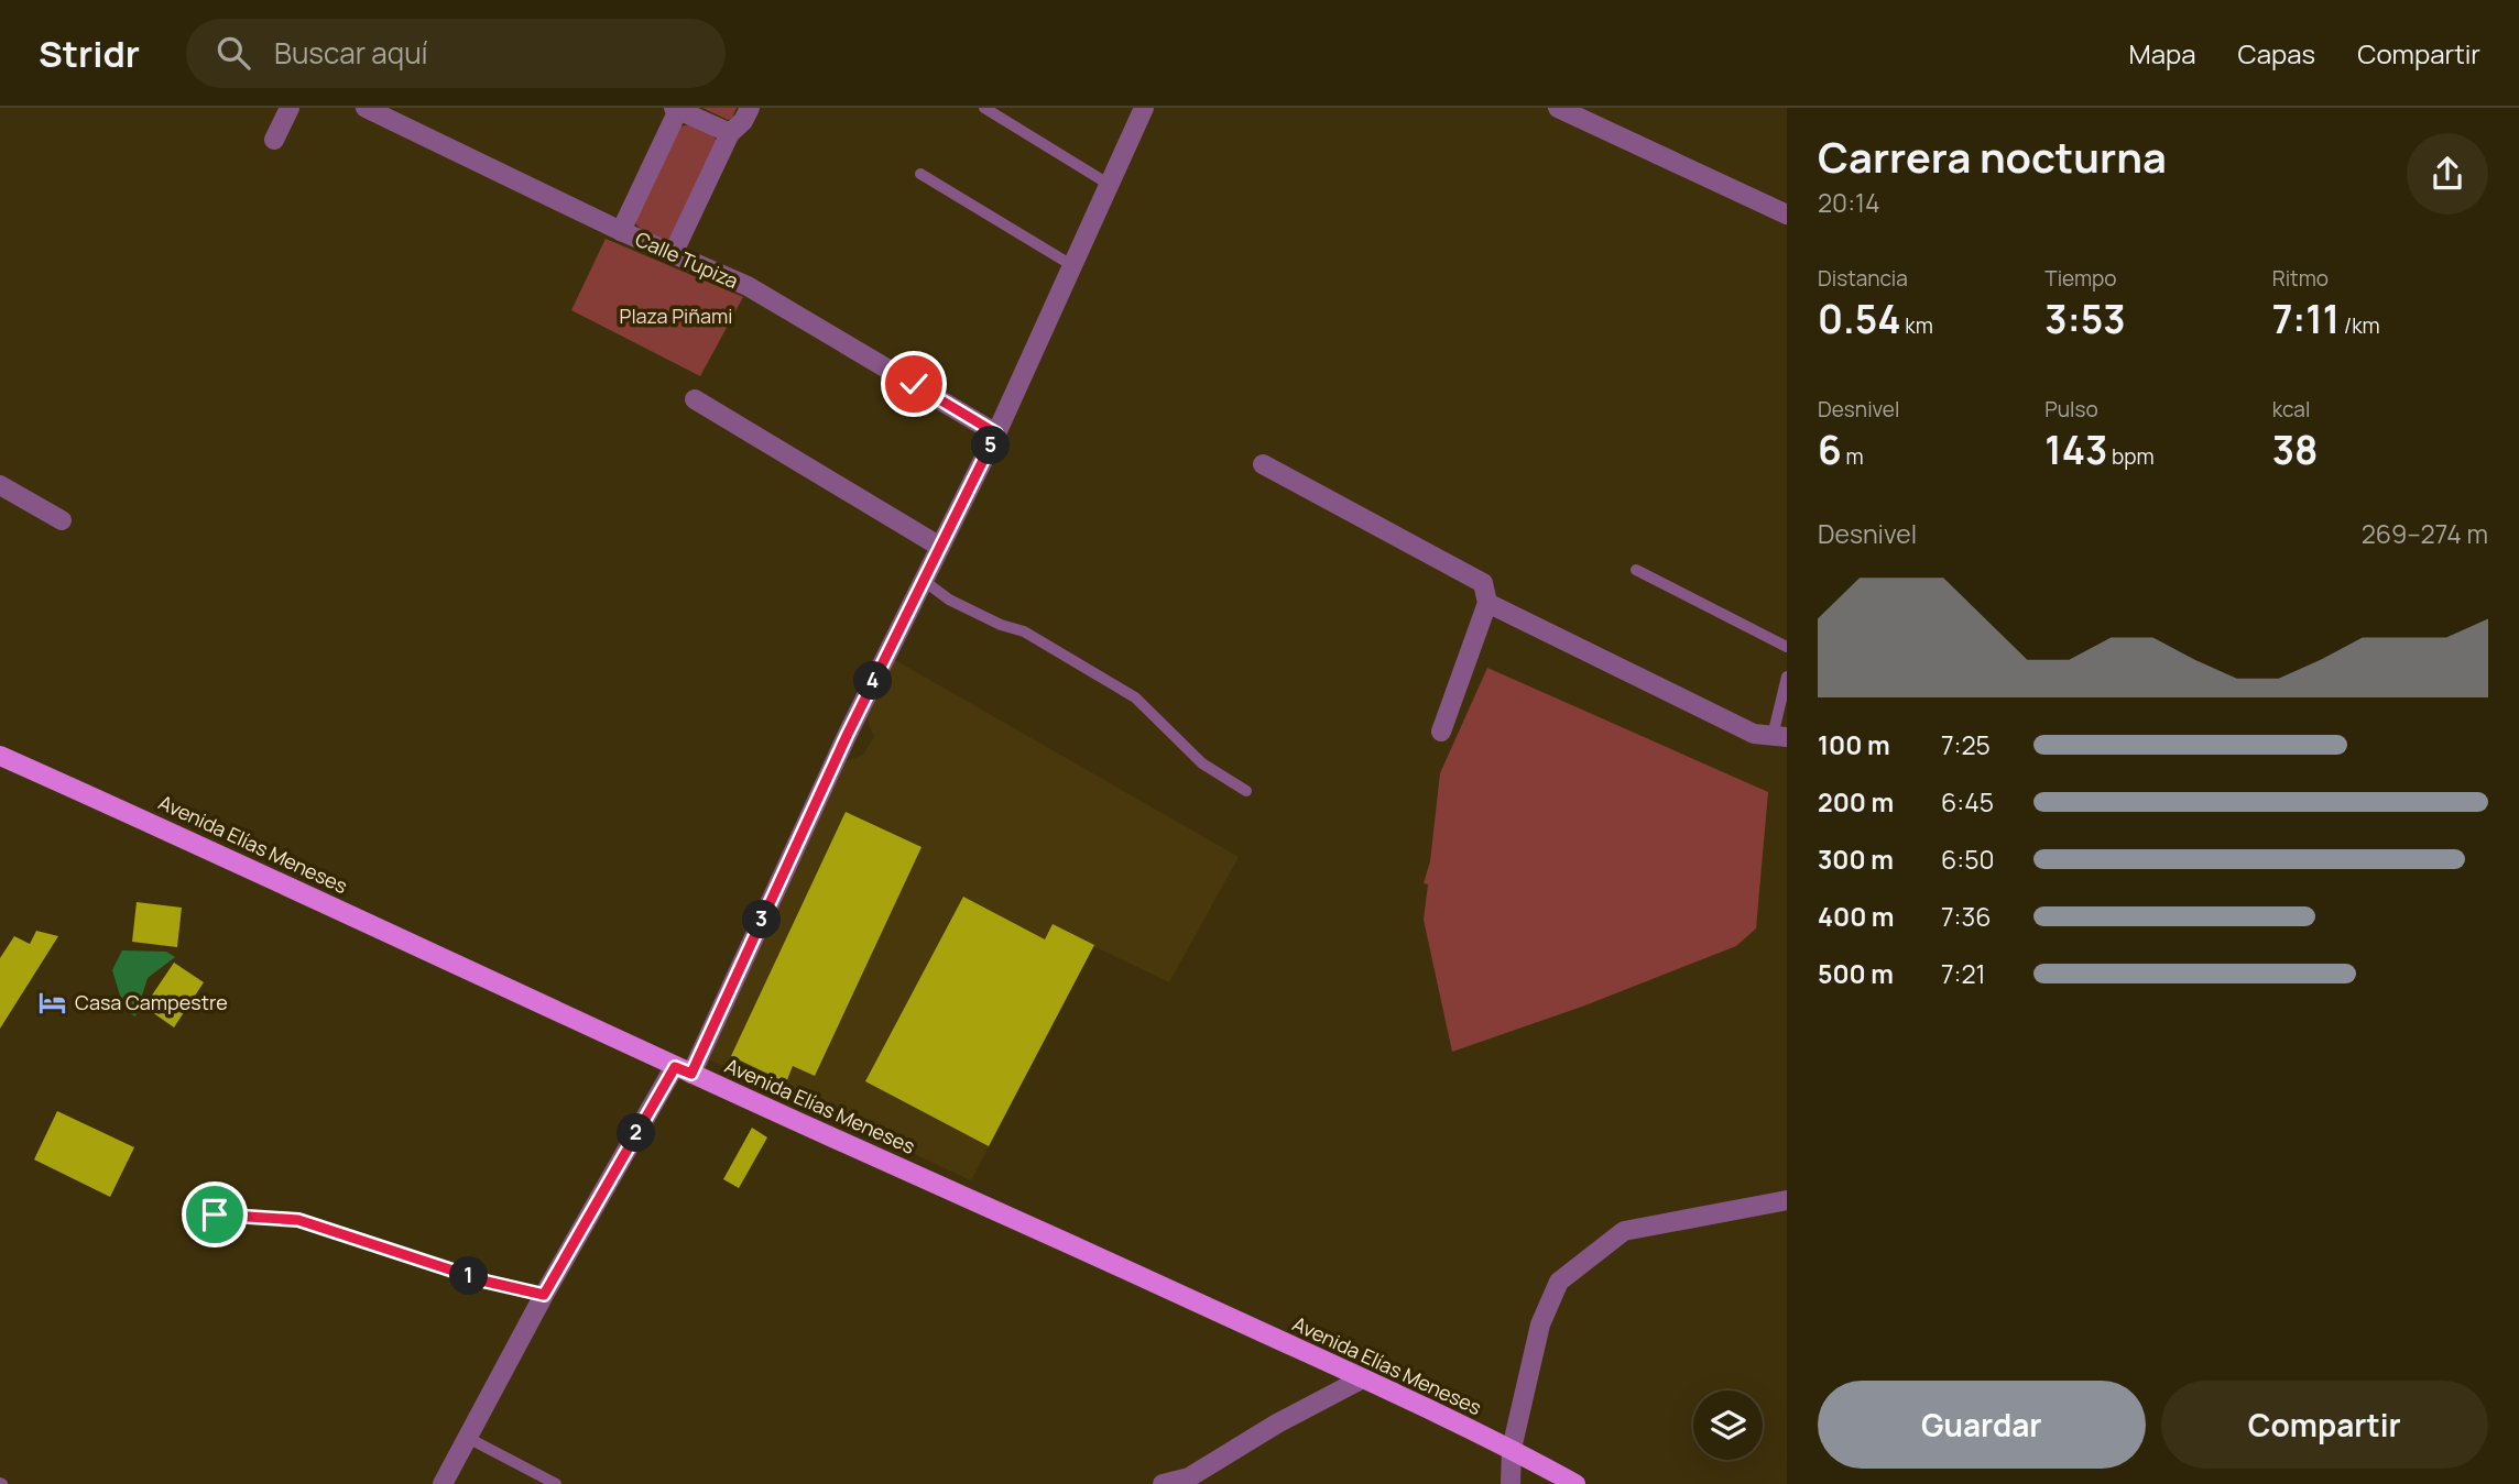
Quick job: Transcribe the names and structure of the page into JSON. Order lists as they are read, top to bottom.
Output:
{
  "streets": {
    "main road": ["Avenida Elías Meneses"],
    "street": ["Calle Tupiza"]
  },
  "parks": ["Plaza Piñami"],
  "places": {
    "hotel": ["Casa Campestre"]
  },
  "page": {
    "header": "Stridr",
    "search": "Buscar aquí",
    "nav": ["Mapa", "Capas", "Compartir"],
    "heading": ["Carrera nocturna", "20:14"],
    "stats": [
      ["Distancia", "0.54 km"],
      ["Tiempo", "3:53"],
      ["Ritmo", "7:11 /km"],
      ["Desnivel", "6 m"],
      ["Pulso", "143 bpm"],
      ["kcal", "38"]
    ],
    "pins": [
      "5",
      "4",
      "3",
      "2",
      "1"
    ],
    "chart": ["Desnivel", "269–274 m"],
    "list": [
      {
        "name": "100 m",
        "note": "7:25"
      },
      {
        "name": "200 m",
        "note": "6:45"
      },
      {
        "name": "300 m",
        "note": "6:50"
      },
      {
        "name": "400 m",
        "note": "7:36"
      },
      {
        "name": "500 m",
        "note": "7:21"
      }
    ],
    "buttons": ["Guardar", "Compartir"]
  }
}
